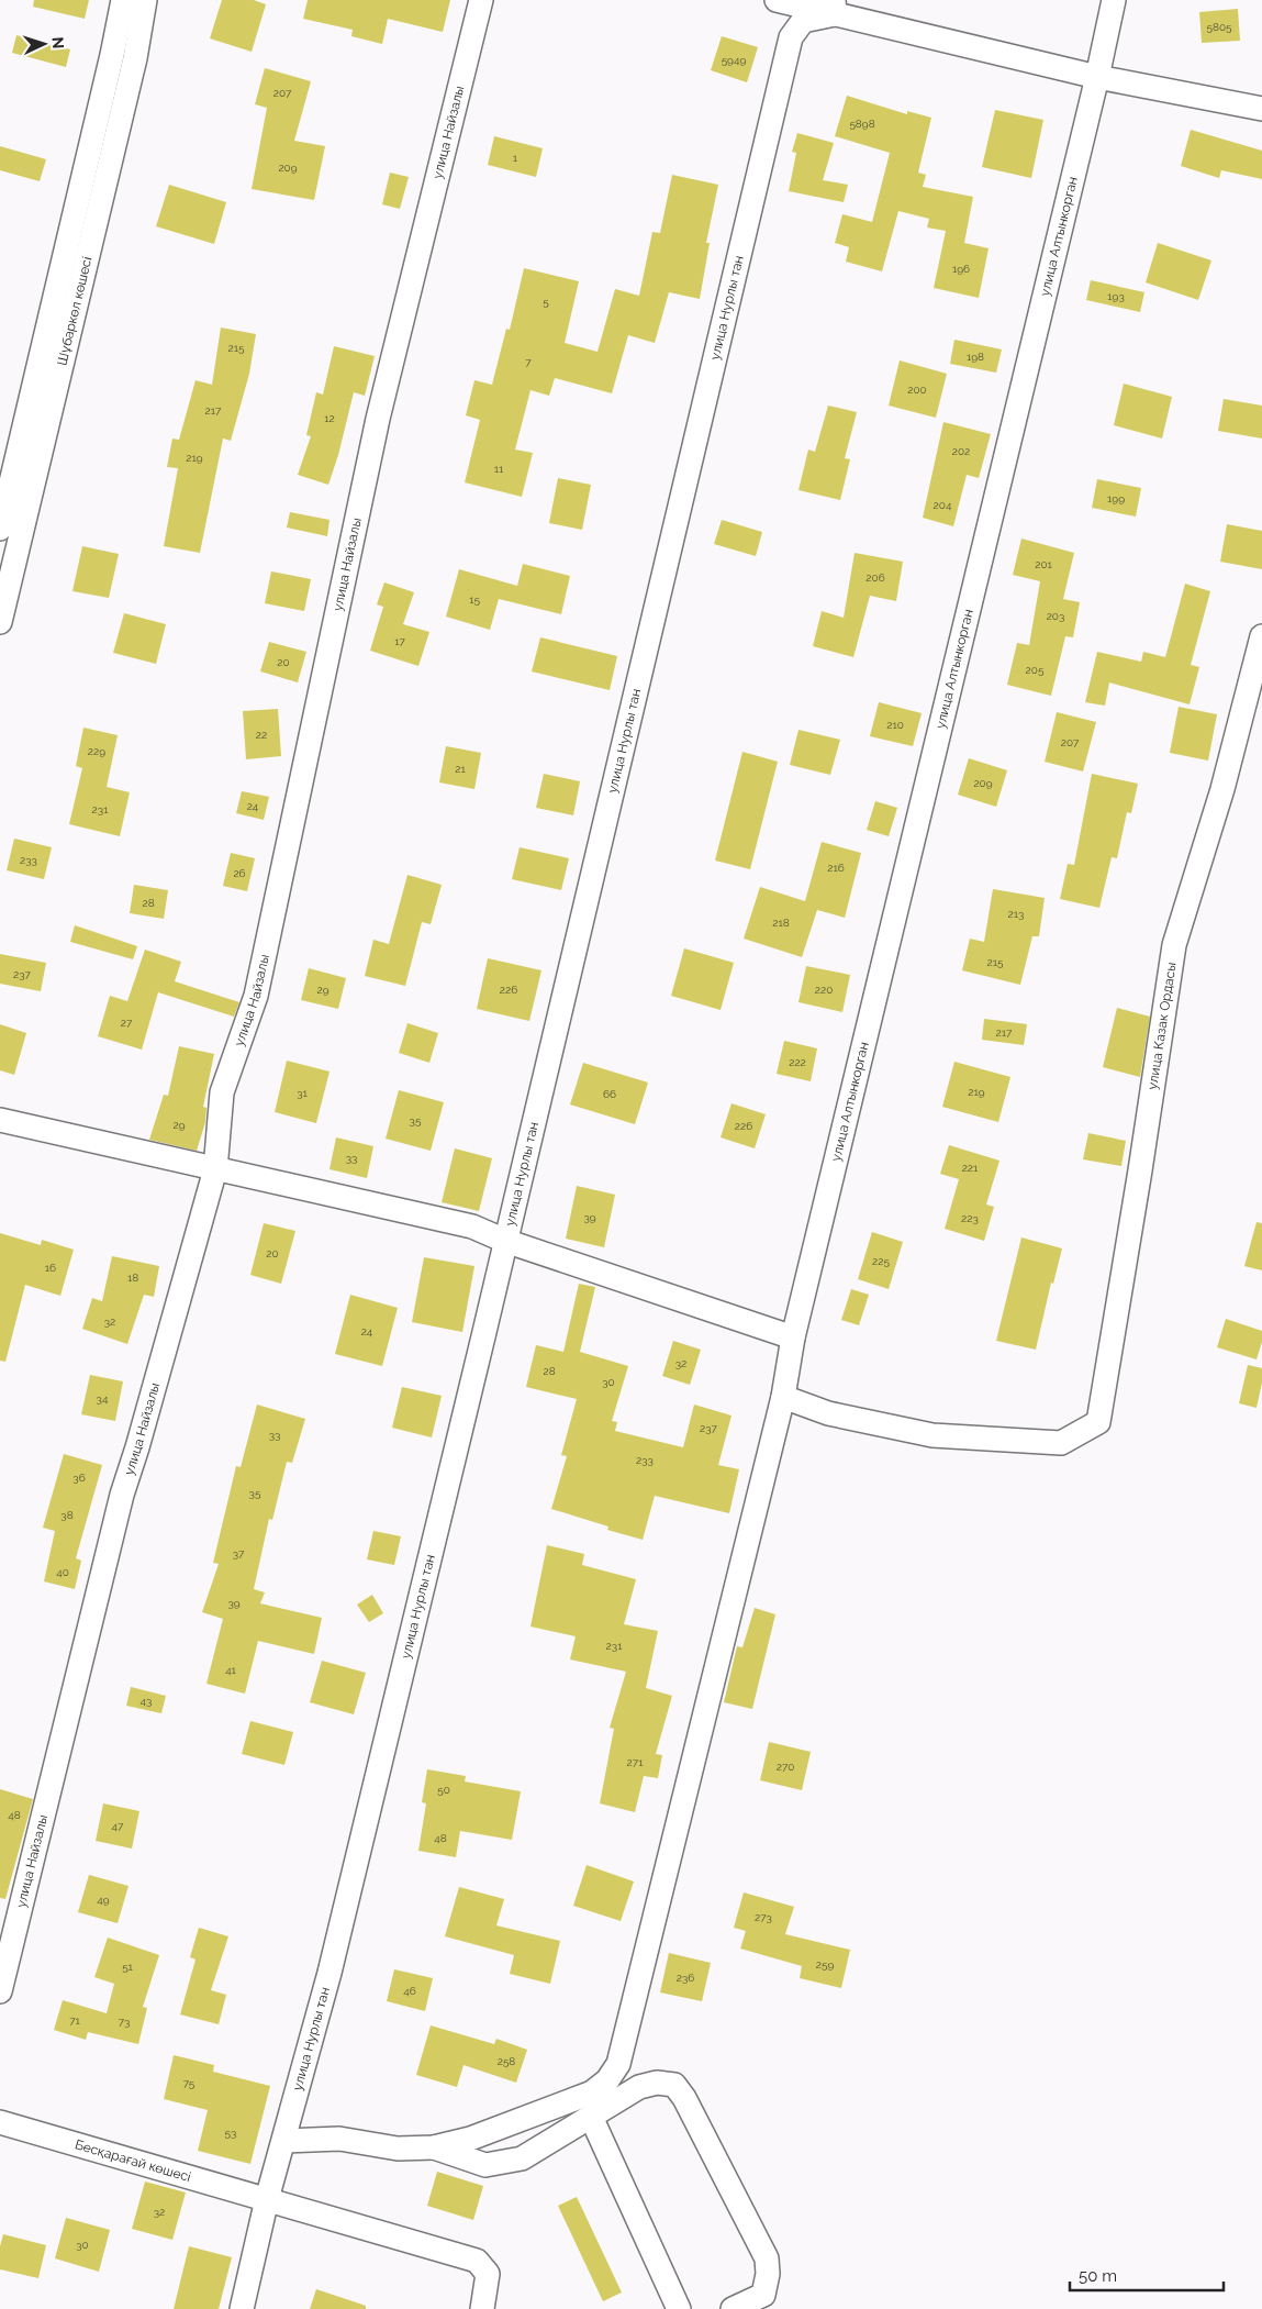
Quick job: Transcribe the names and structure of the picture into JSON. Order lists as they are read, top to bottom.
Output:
{
  "streets": {
    "street": [
      "улица Найзалы",
      "улица Алтынкорган",
      "улица Нурлы тан",
      "Шұбаркөл көшесі",
      "улица Казак Ордасы",
      "Бесқарағай көшесі"
    ]
  },
  "crossings": [
    ["улица Алтынкорган", "улица Казак Ордасы"],
    ["улица Нурлы тан", "Бесқарағай көшесі"]
  ],
  "house_numbers": [
    "5805",
    "5949",
    "207",
    "5898",
    "1",
    "209",
    "196",
    "193",
    "5",
    "215",
    "198",
    "7",
    "200",
    "217",
    "12",
    "202",
    "219",
    "11",
    "199",
    "204",
    "201",
    "206",
    "15",
    "203",
    "17",
    "20",
    "205",
    "210",
    "22",
    "207",
    "229",
    "21",
    "209",
    "24",
    "231",
    "233",
    "216",
    "26",
    "28",
    "213",
    "218",
    "215",
    "237",
    "29",
    "226",
    "220",
    "27",
    "217",
    "222",
    "219",
    "31",
    "66",
    "35",
    "29",
    "226",
    "33",
    "221",
    "39",
    "223",
    "20",
    "225",
    "16",
    "18",
    "32",
    "24",
    "32",
    "28",
    "30",
    "34",
    "237",
    "33",
    "233",
    "36",
    "35",
    "38",
    "37",
    "40",
    "39",
    "231",
    "41",
    "43",
    "271",
    "270",
    "50",
    "48",
    "47",
    "48",
    "49",
    "273",
    "259",
    "51",
    "236",
    "46",
    "71",
    "73",
    "258",
    "75",
    "53",
    "32",
    "30"
  ],
  "scale_bar": "50 m",
  "north": "right"
}
